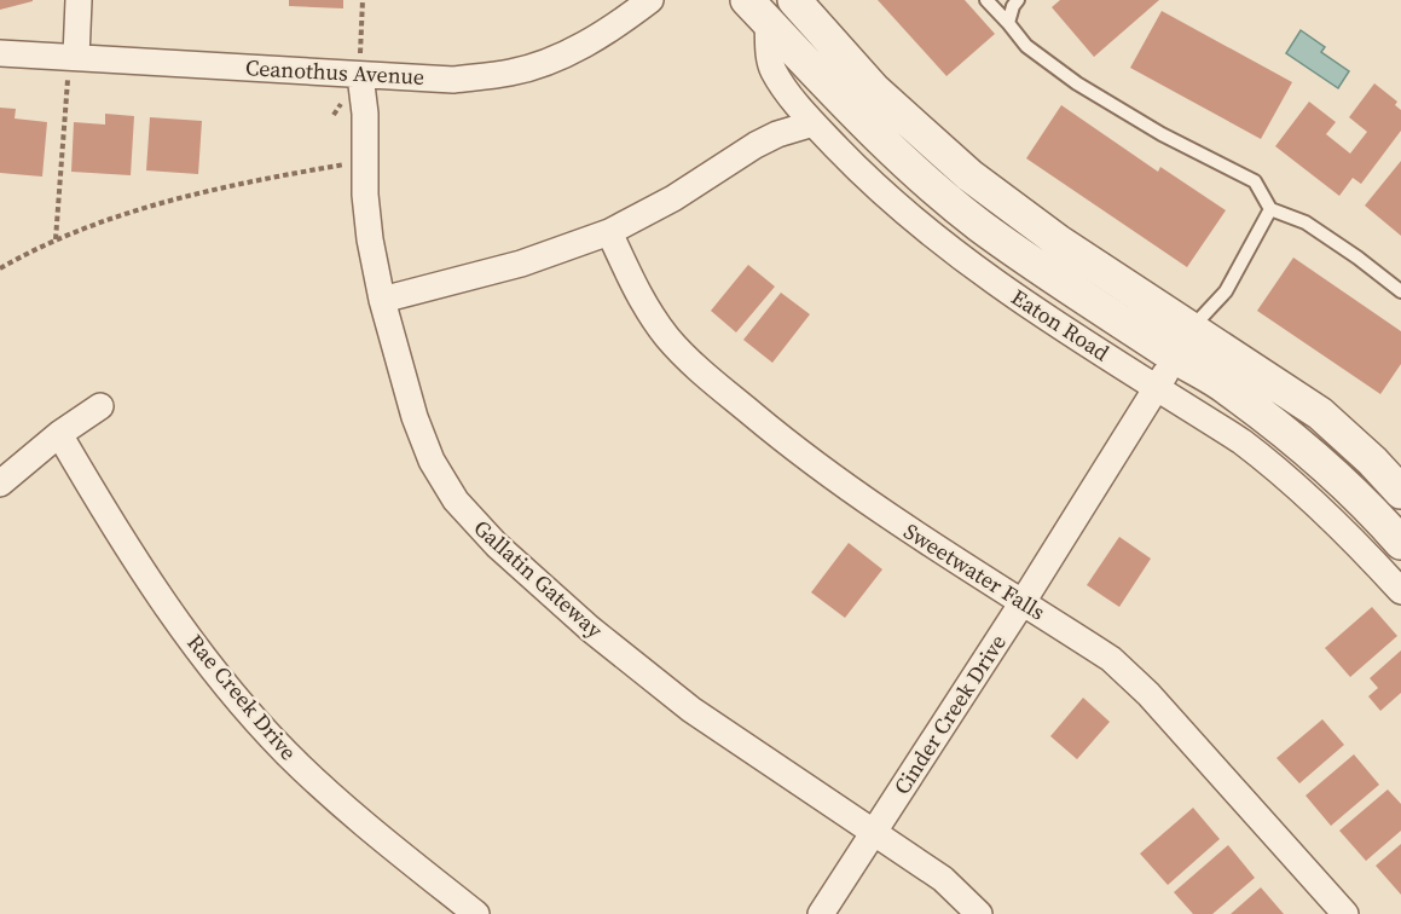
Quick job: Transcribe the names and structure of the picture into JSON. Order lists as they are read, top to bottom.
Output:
{
  "streets": {
    "street": [
      "Ceanothus Avenue",
      "Eaton Road",
      "Sweetwater Falls",
      "Gallatin Gateway",
      "Rae Creek Drive",
      "Cinder Creek Drive"
    ]
  },
  "crossings": [
    ["Ceanothus Avenue", "Gallatin Gateway"],
    ["Eaton Road", "Cinder Creek Drive"],
    ["Sweetwater Falls", "Cinder Creek Drive"],
    ["Gallatin Gateway", "Cinder Creek Drive"]
  ]
}
